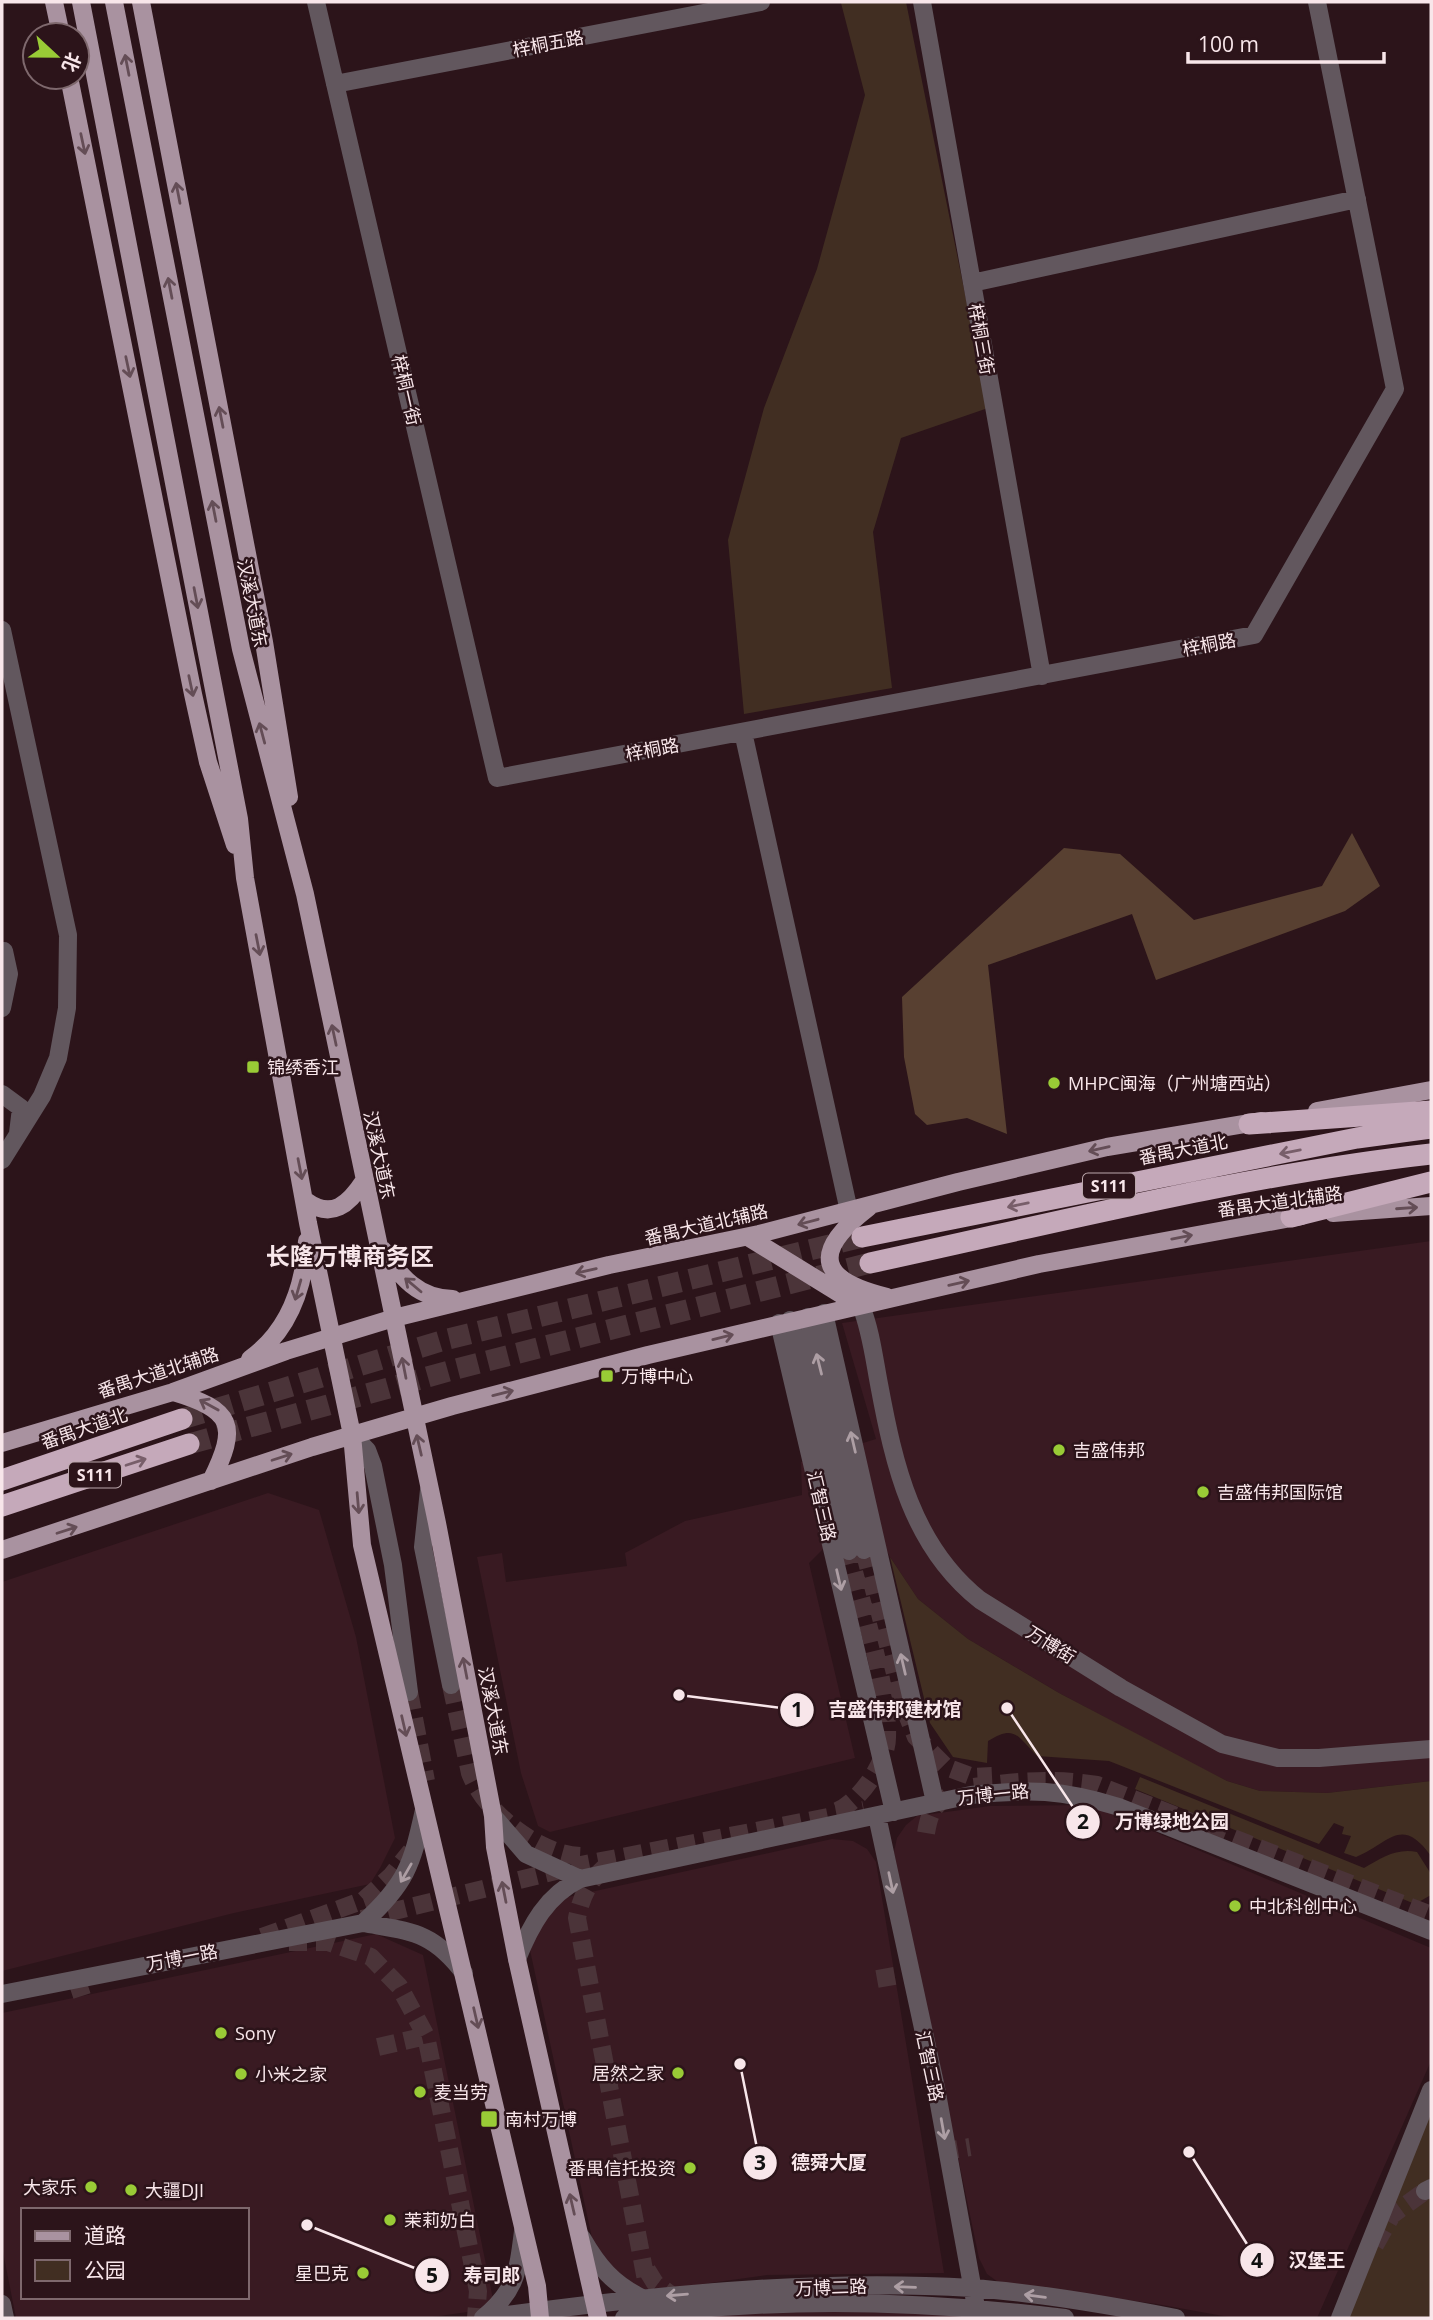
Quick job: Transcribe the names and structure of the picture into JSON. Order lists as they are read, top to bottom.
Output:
{
  "streets": {
    "highway": ["番禺大道北", "S111"],
    "main road": ["汉溪大道东", "番禺大道北辅路"],
    "street": [
      "梓桐五路",
      "梓桐三街",
      "梓桐一街",
      "梓桐路",
      "汇智三路",
      "万博街",
      "万博一路",
      "万博二路"
    ]
  },
  "crossings": [
    ["梓桐五路", "梓桐一街"],
    ["梓桐三街", "梓桐路"],
    ["梓桐一街", "梓桐路"],
    ["汉溪大道东", "番禺大道北辅路"],
    ["汉溪大道东", "万博二路"],
    ["番禺大道北辅路", "汇智三路"],
    ["番禺大道北辅路", "万博街"],
    ["汇智三路", "万博一路"],
    ["汇智三路", "万博二路"]
  ],
  "districts": ["长隆万博商务区"],
  "places": {
    "transit": ["锦绣香江", "万博中心", "南村万博"],
    "other": [
      "MHPC闽海（广州塘西站）",
      "吉盛伟邦",
      "吉盛伟邦国际馆",
      "吉盛伟邦建材馆",
      "万博绿地公园",
      "中北科创中心",
      "Sony",
      "德舜大厦",
      "居然之家",
      "小米之家",
      "麦当劳",
      "汉堡王",
      "番禺信托投资",
      "大家乐",
      "大疆DJI",
      "茉莉奶白",
      "寿司郎",
      "星巴克"
    ]
  },
  "legend": ["道路", "公园"],
  "scale_bar": "100 m",
  "north": "right"
}
